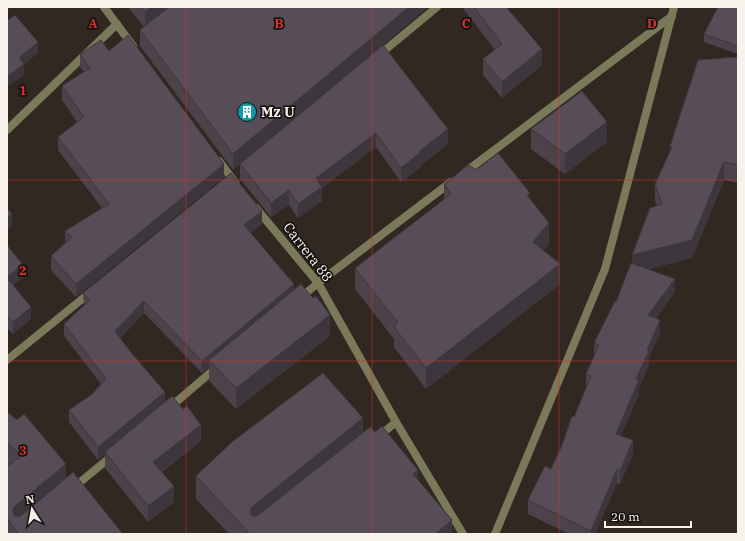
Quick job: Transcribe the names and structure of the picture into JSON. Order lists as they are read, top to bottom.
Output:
{
  "streets": {
    "street": ["Carrera 88"]
  },
  "places": {
    "building": ["Mz U"]
  },
  "scale_bar": "20 m",
  "north": "top",
  "grid": {
    "columns": [
      "A",
      "B",
      "C",
      "D"
    ],
    "rows": ["1", "2", "3"]
  }
}
